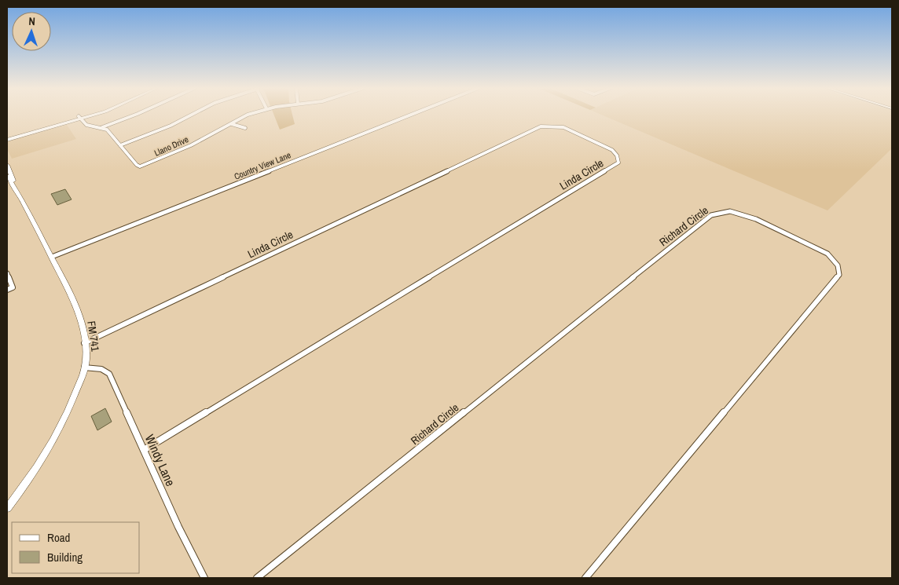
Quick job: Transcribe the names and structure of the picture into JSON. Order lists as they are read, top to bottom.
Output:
{
  "streets": {
    "main road": ["FM 741"],
    "street": [
      "Llano Drive",
      "Country View Lane",
      "Linda Circle",
      "Richard Circle",
      "Windy Lane"
    ]
  },
  "crossings": [
    ["Country View Lane", "FM 741"],
    ["Linda Circle", "FM 741"],
    ["Linda Circle", "Windy Lane"],
    ["FM 741", "Windy Lane"]
  ],
  "legend": ["Road", "Building"],
  "north": "top"
}
